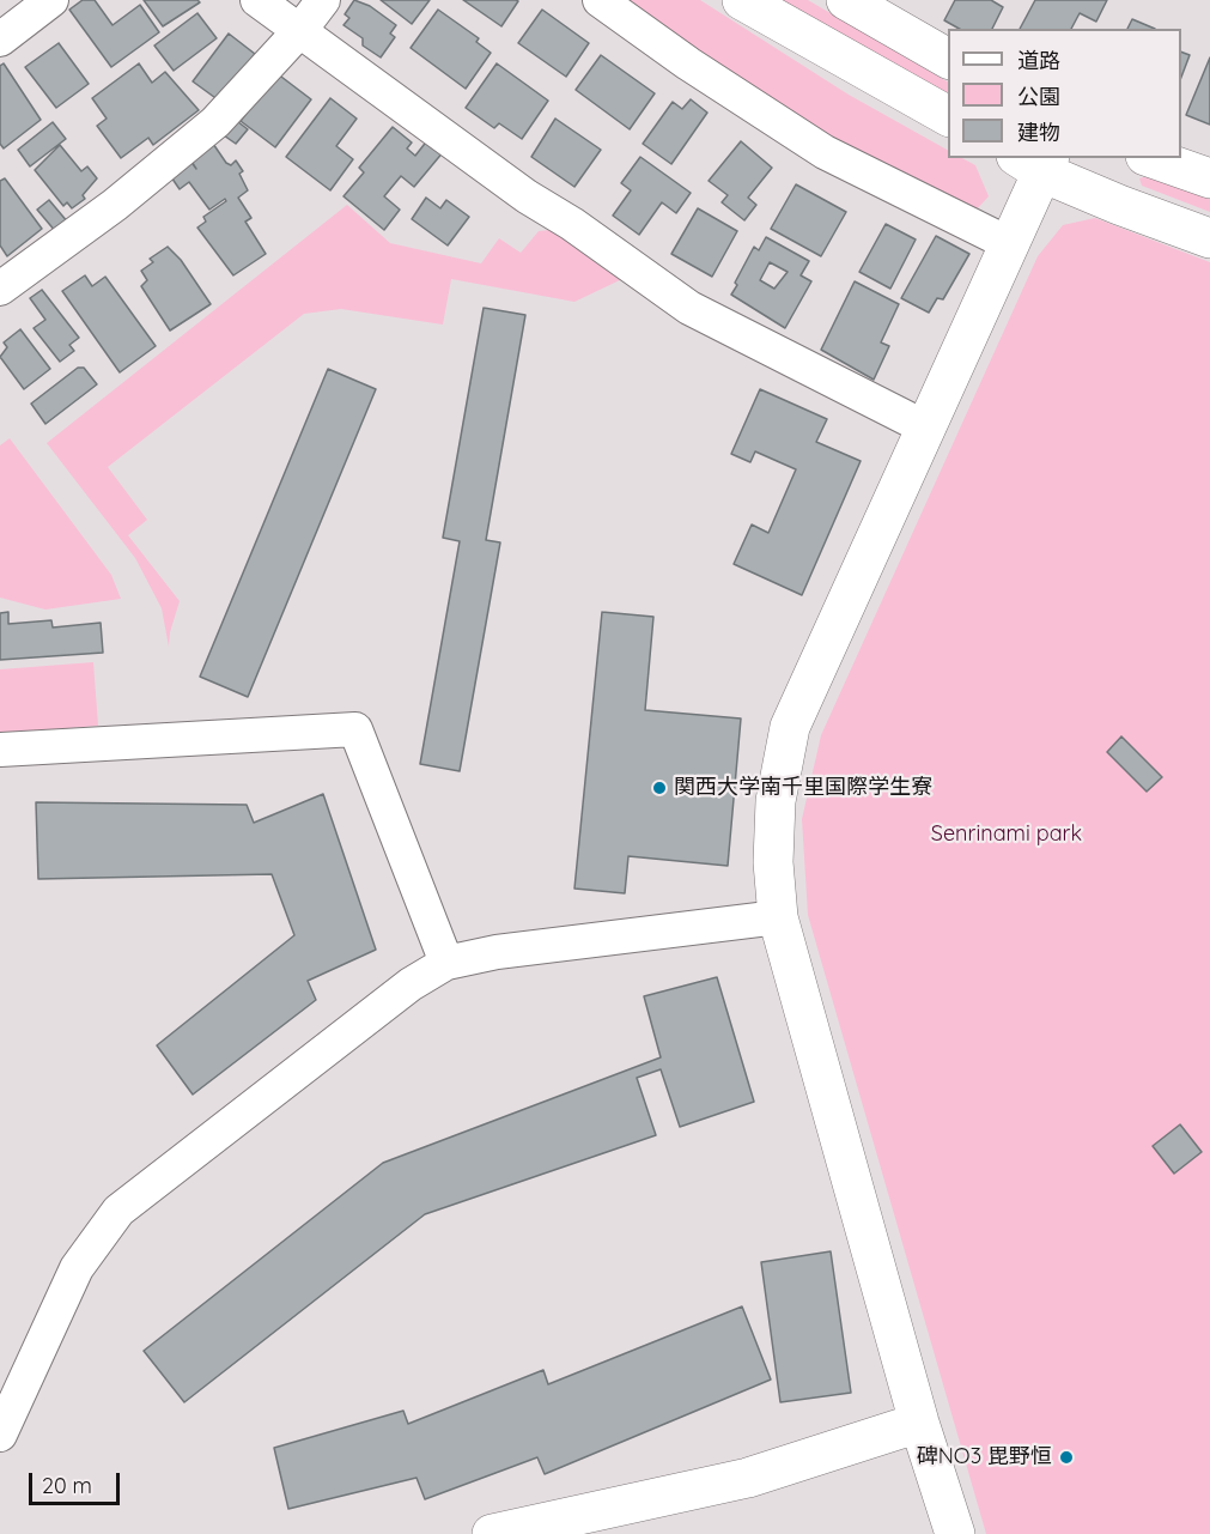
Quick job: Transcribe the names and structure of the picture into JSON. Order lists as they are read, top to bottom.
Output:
{
  "parks": ["Senrinami park"],
  "places": ["関西大学南千里国際学生寮", "碑NO3 毘野恒"],
  "legend": ["道路", "公園", "建物"],
  "scale_bar": "20 m"
}
